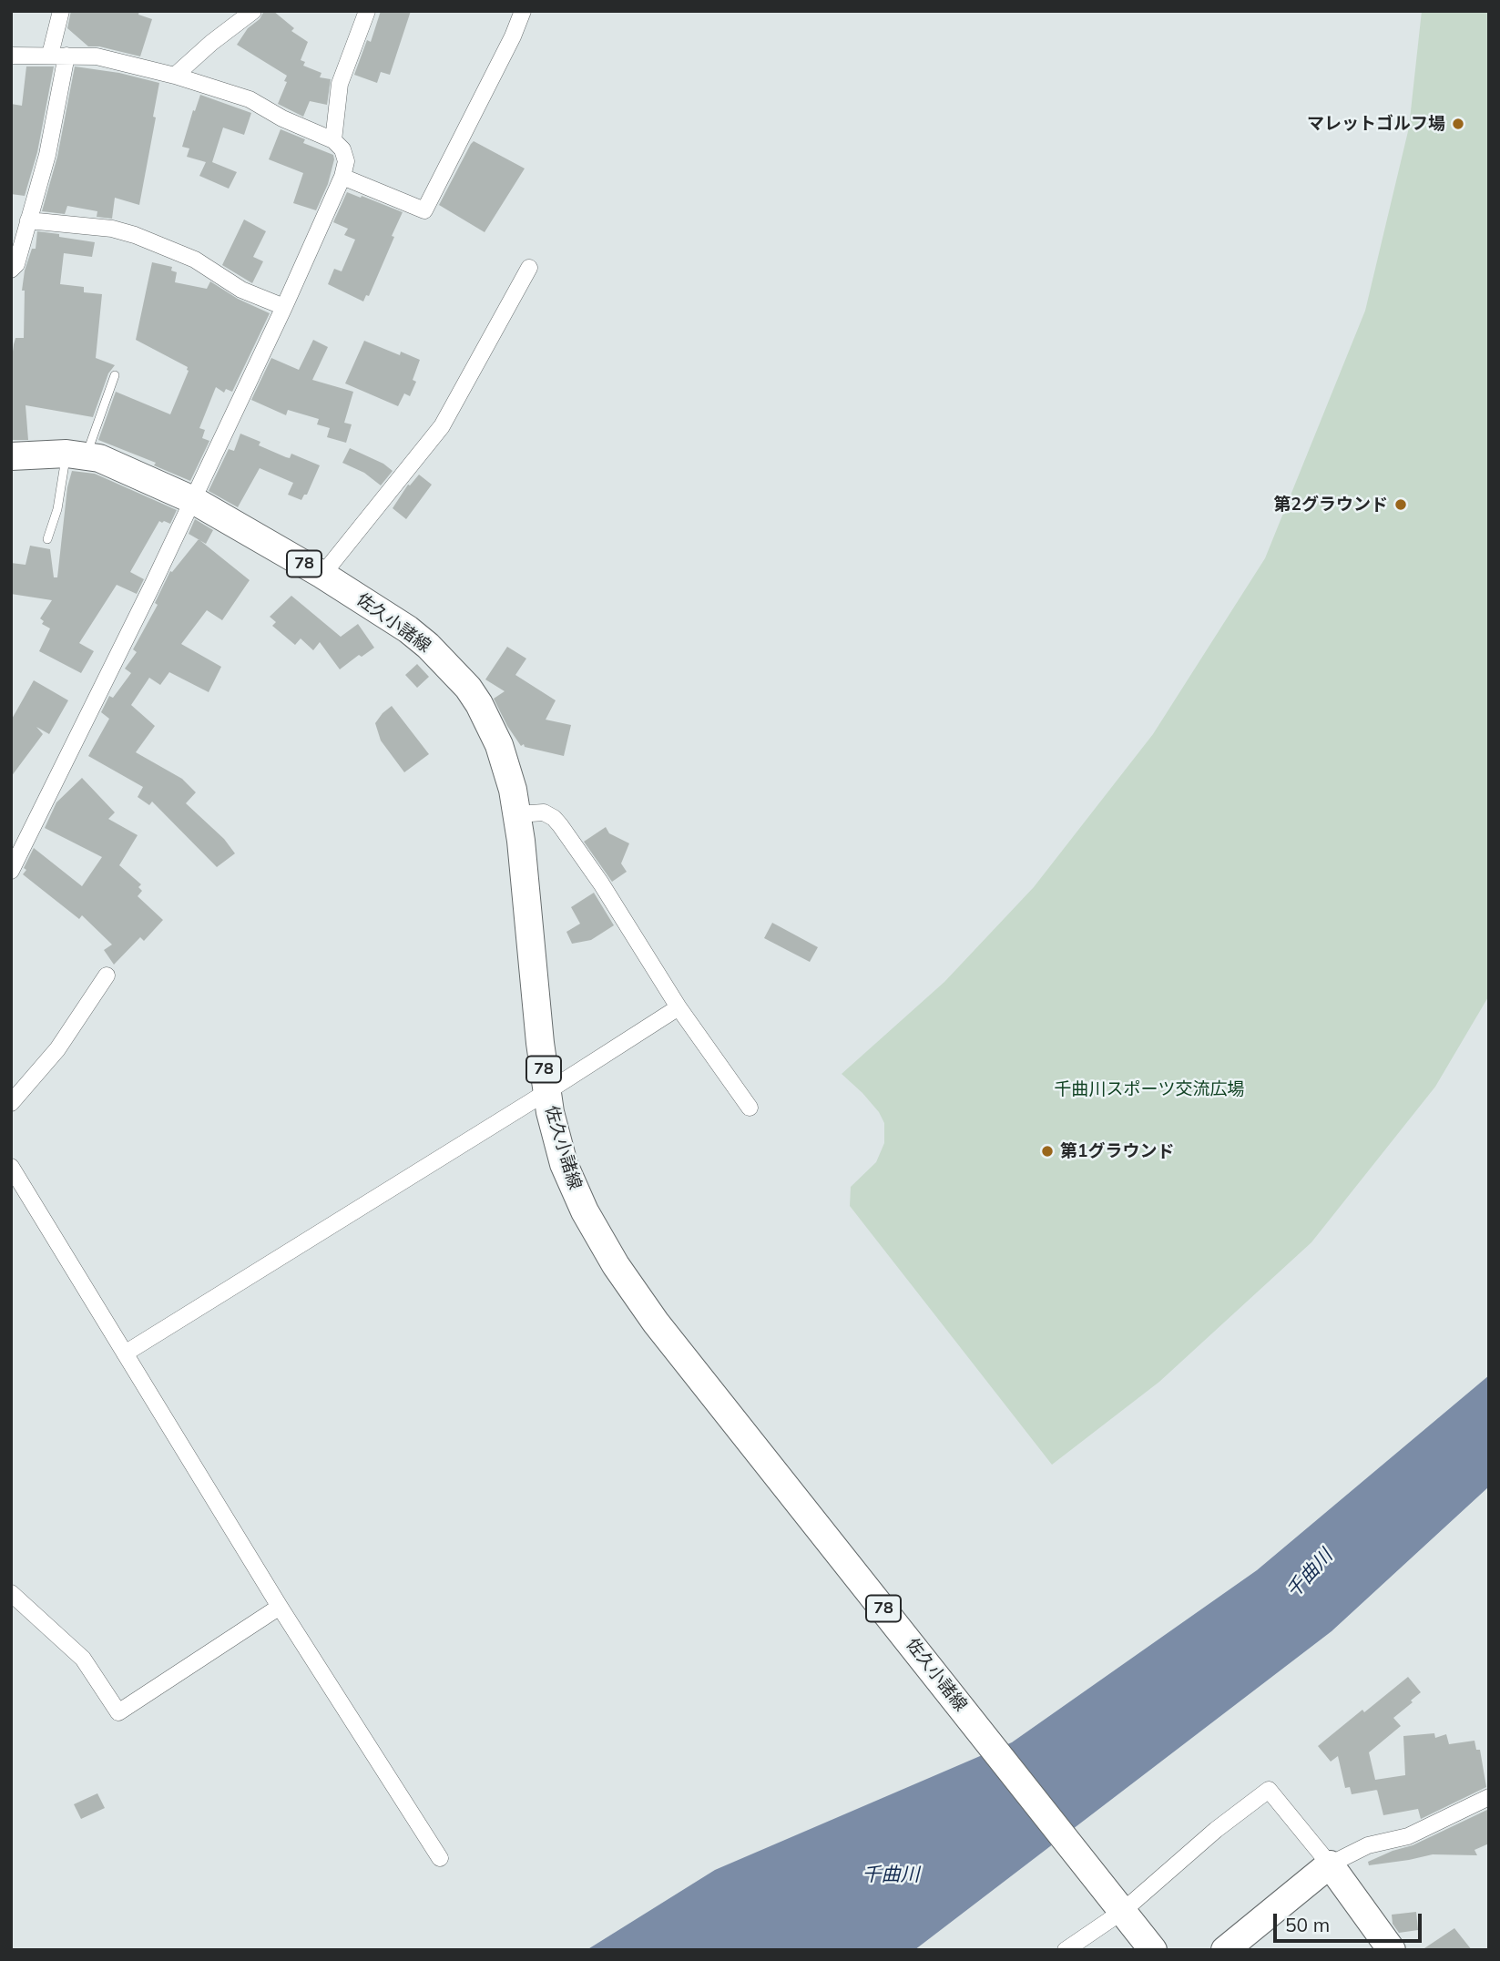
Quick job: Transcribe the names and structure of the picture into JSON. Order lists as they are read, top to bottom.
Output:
{
  "streets": {
    "main road": ["78", "佐久小諸線"]
  },
  "water": ["千曲川"],
  "parks": ["千曲川スポーツ交流広場"],
  "places": ["マレットゴルフ場", "第2グラウンド", "第1グラウンド"],
  "scale_bar": "50 m"
}
